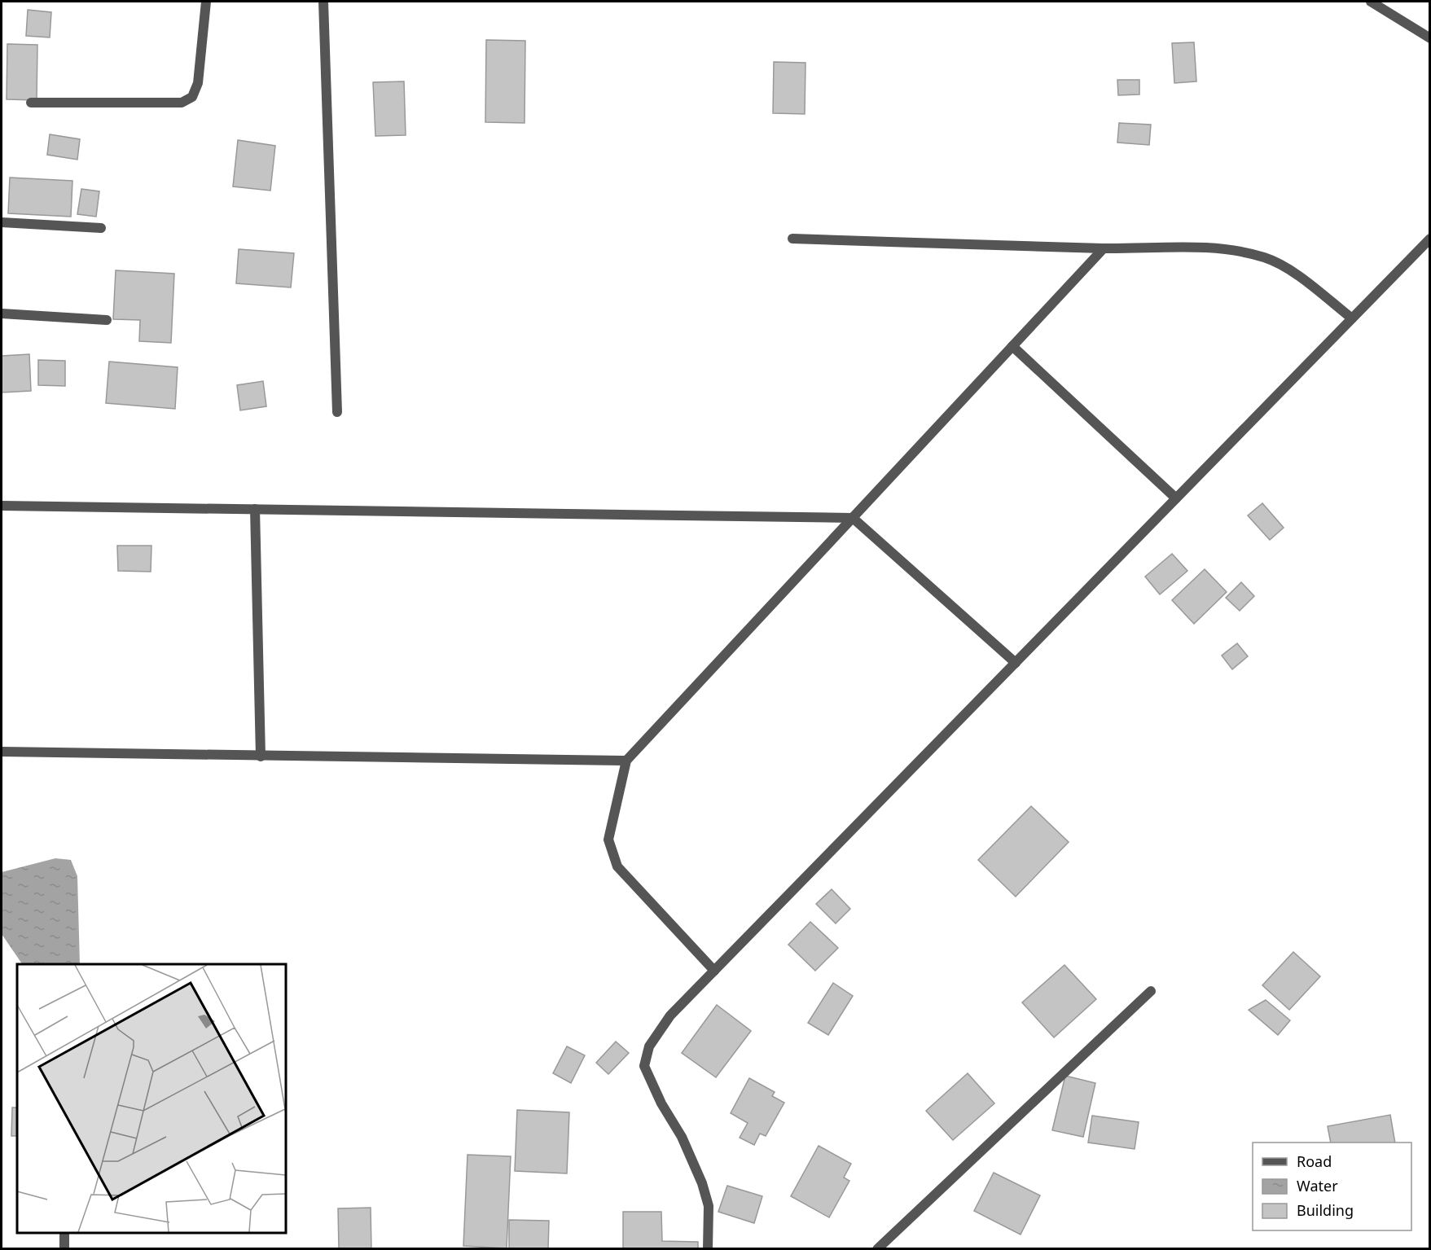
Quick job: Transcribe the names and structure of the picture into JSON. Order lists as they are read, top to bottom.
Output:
{
  "legend": ["Road", "Water", "Building"]
}
